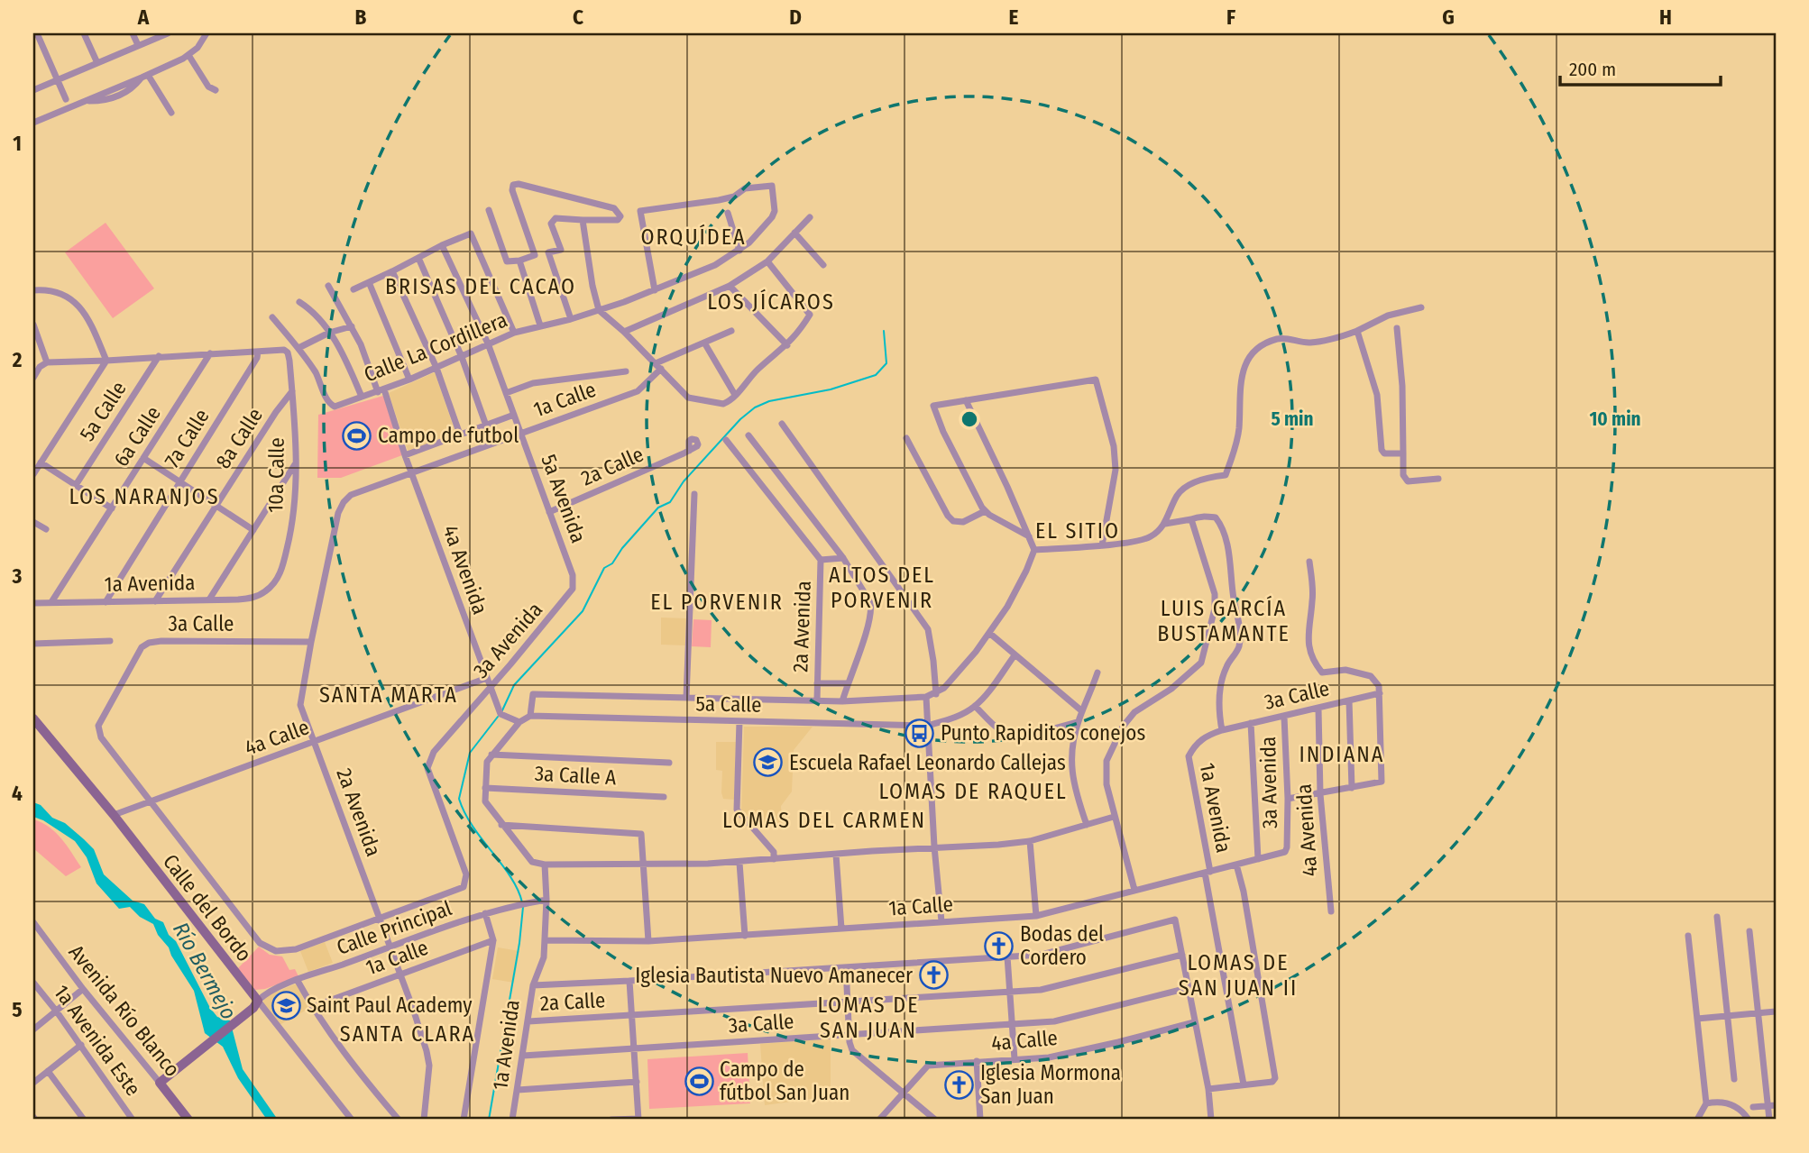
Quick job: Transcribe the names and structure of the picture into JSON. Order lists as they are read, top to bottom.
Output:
{
  "streets": {
    "street": [
      "Calle La Cordillera",
      "1a Calle",
      "5a Calle",
      "6a Calle",
      "7a Calle",
      "8a Calle",
      "2a Calle",
      "10a Calle",
      "5a Avenida",
      "4a Avenida",
      "1a Avenida",
      "3a Calle",
      "2a Avenida",
      "3a Avenida",
      "4a Calle",
      "3a Calle A",
      "Calle del Bordo",
      "Calle Principal",
      "Avenida Río Blanco",
      "1a Avenida Este"
    ]
  },
  "crossings": [
    ["Calle La Cordillera", "5a Avenida"],
    ["Calle La Cordillera", "4a Avenida"],
    ["1a Calle", "5a Avenida"],
    ["1a Calle", "4a Avenida"],
    ["1a Calle", "1a Avenida"],
    ["1a Calle", "2a Avenida"],
    ["1a Calle", "3a Avenida"],
    ["6a Calle", "1a Avenida"],
    ["7a Calle", "10a Calle"],
    ["7a Calle", "1a Avenida"],
    ["8a Calle", "10a Calle"],
    ["8a Calle", "1a Avenida"],
    ["2a Calle", "5a Avenida"],
    ["2a Calle", "1a Avenida"],
    ["10a Calle", "1a Avenida"],
    ["5a Avenida", "3a Avenida"],
    ["4a Avenida", "3a Calle"],
    ["4a Avenida", "3a Avenida"],
    ["4a Avenida", "4a Calle"],
    ["1a Avenida", "3a Calle"],
    ["1a Avenida", "Calle Principal"],
    ["3a Calle", "2a Avenida"],
    ["3a Calle", "3a Avenida"],
    ["3a Calle", "4a Calle"],
    ["2a Avenida", "3a Avenida"],
    ["2a Avenida", "4a Calle"],
    ["2a Avenida", "Calle Principal"],
    ["4a Calle", "Calle del Bordo"],
    ["Calle del Bordo", "Calle Principal"]
  ],
  "districts": [
    "ORQUÍDEA",
    "BRISAS DEL CACAO",
    "LOS JÍCAROS",
    "LOS NARANJOS",
    "EL SITIO",
    "ALTOS DEL PORVENIR",
    "EL PORVENIR",
    "LUIS GARCÍA BUSTAMANTE",
    "SANTA MARTA",
    "INDIANA",
    "LOMAS DE RAQUEL",
    "LOMAS DEL CARMEN",
    "LOMAS DE SAN JUAN II",
    "LOMAS DE SAN JUAN",
    "SANTA CLARA"
  ],
  "water": ["Río Bermejo"],
  "places": {
    "sports": ["Campo de futbol", "Campo de fútbol San Juan"],
    "bus stop": ["Punto Rapiditos conejos"],
    "school or university": ["Escuela Rafael Leonardo Callejas", "Saint Paul Academy"],
    "church": ["Bodas del Cordero", "Iglesia Bautista Nuevo Amanecer", "Iglesia Mormona San Juan"]
  },
  "scale_bar": "200 m",
  "grid": {
    "columns": [
      "A",
      "B",
      "C",
      "D",
      "E",
      "F",
      "G",
      "H"
    ],
    "rows": [
      "1",
      "2",
      "3",
      "4",
      "5"
    ]
  },
  "rings": ["5 min", "10 min"]
}
